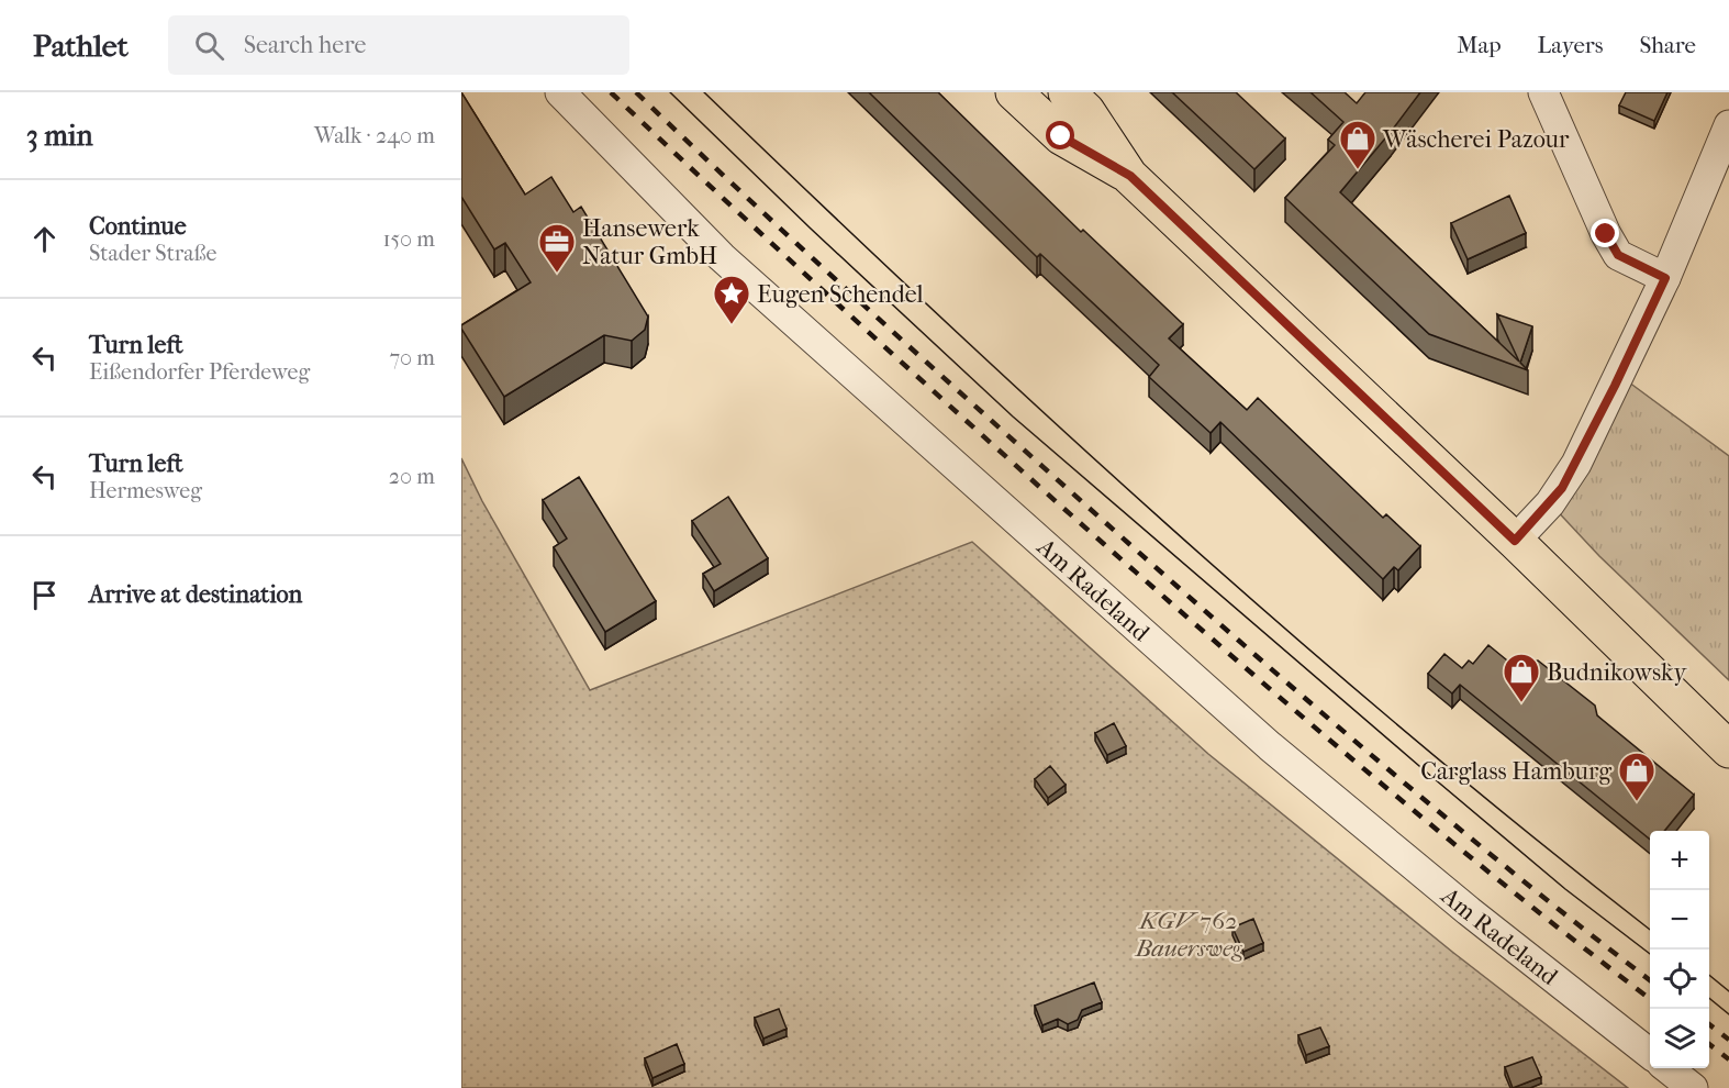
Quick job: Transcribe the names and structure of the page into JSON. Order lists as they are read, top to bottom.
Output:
{
  "streets": {
    "street": ["Am Radeland"]
  },
  "parks": ["KGV 762 Bauersweg"],
  "places": {
    "shop": ["Wäscherei Pazour", "Budnikowsky", "Carglass Hamburg"],
    "office": ["Hansewerk Natur GmbH"],
    "place": ["Eugen Schendel"]
  },
  "page": {
    "header": "Pathlet",
    "search": "Search here",
    "nav": ["Map", "Layers", "Share"],
    "heading": ["3 min", "Walk · 240 m"],
    "list": [
      ["Continue", "Stader Straße", "150 m"],
      ["Turn left", "Eißendorfer Pferdeweg", "70 m"],
      ["Turn left", "Hermesweg", "20 m"],
      "Arrive at destination"
    ],
    "map_buttons": ["+", "−"]
  }
}
